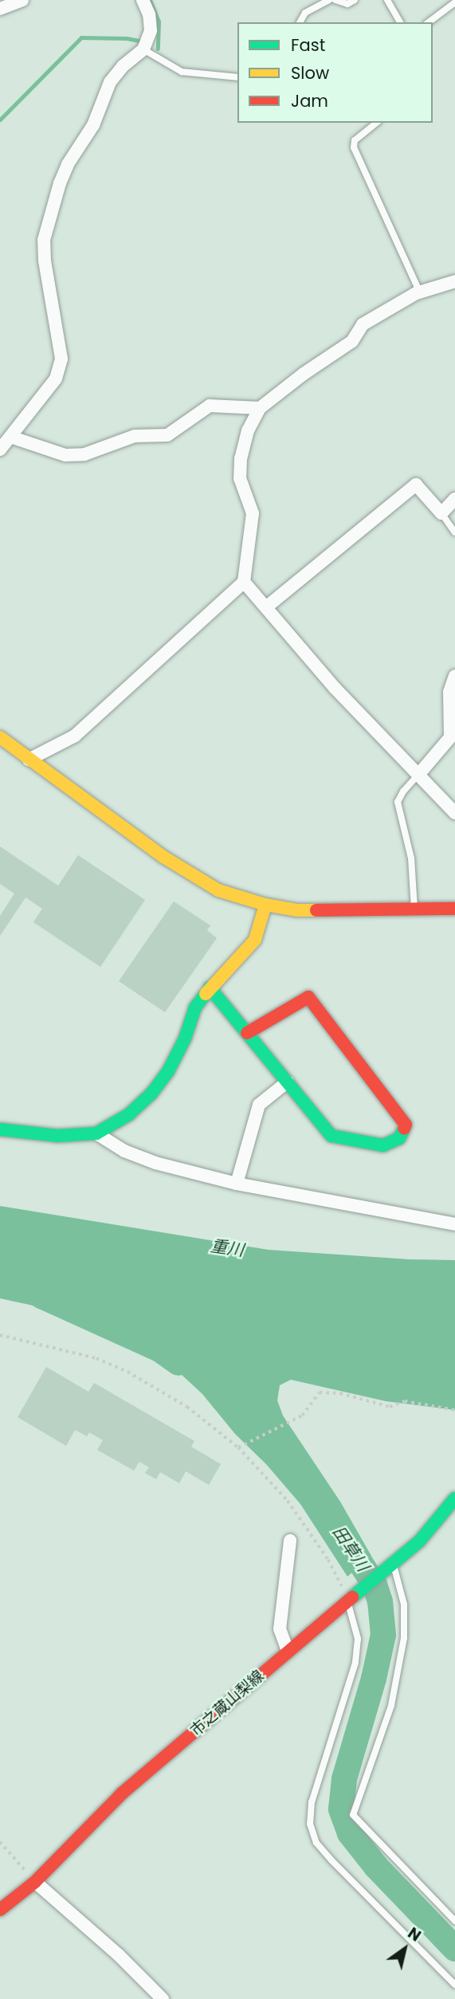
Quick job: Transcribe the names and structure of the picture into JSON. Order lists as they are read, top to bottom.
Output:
{
  "streets": {
    "street": ["市之蔵山梨線"]
  },
  "water": ["重川", "田草川"],
  "legend": ["Fast", "Slow", "Jam"],
  "north": "top right"
}
